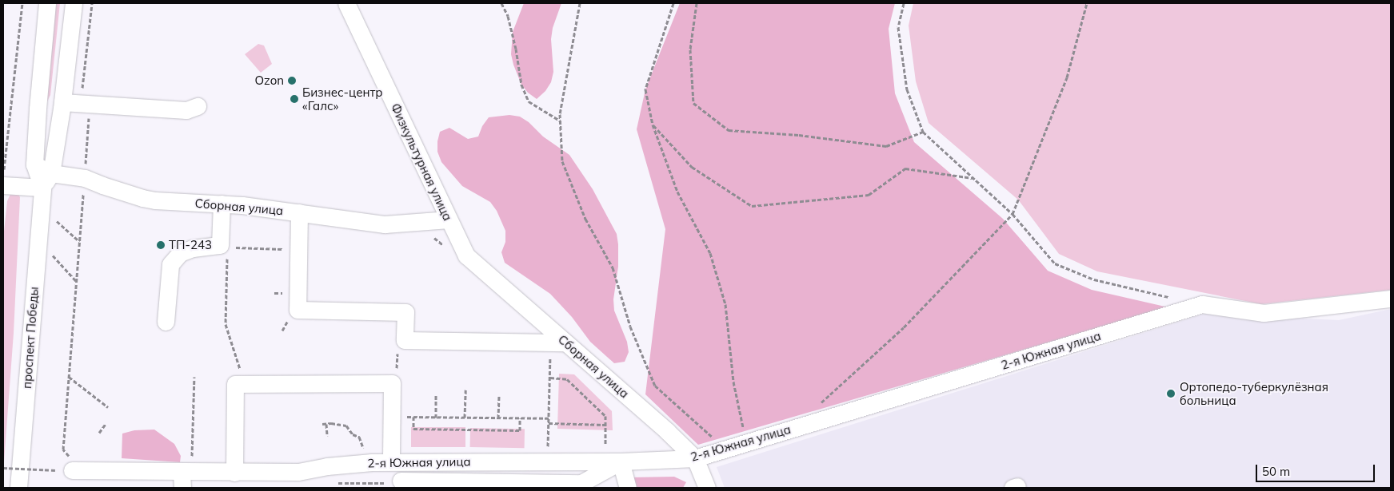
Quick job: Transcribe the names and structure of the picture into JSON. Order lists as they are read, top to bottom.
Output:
{
  "streets": {
    "street": [
      "Физкультурная улица",
      "Сборная улица",
      "проспект Победы",
      "2-я Южная улица"
    ]
  },
  "crossings": [
    ["Физкультурная улица", "Сборная улица"],
    ["Сборная улица", "проспект Победы"],
    ["Сборная улица", "2-я Южная улица"]
  ],
  "places": [
    "Ozon",
    "Бизнес-центр «Галс»",
    "ТП-243",
    "Ортопедо-туберкулёзная больница"
  ],
  "scale_bar": "50 m"
}
